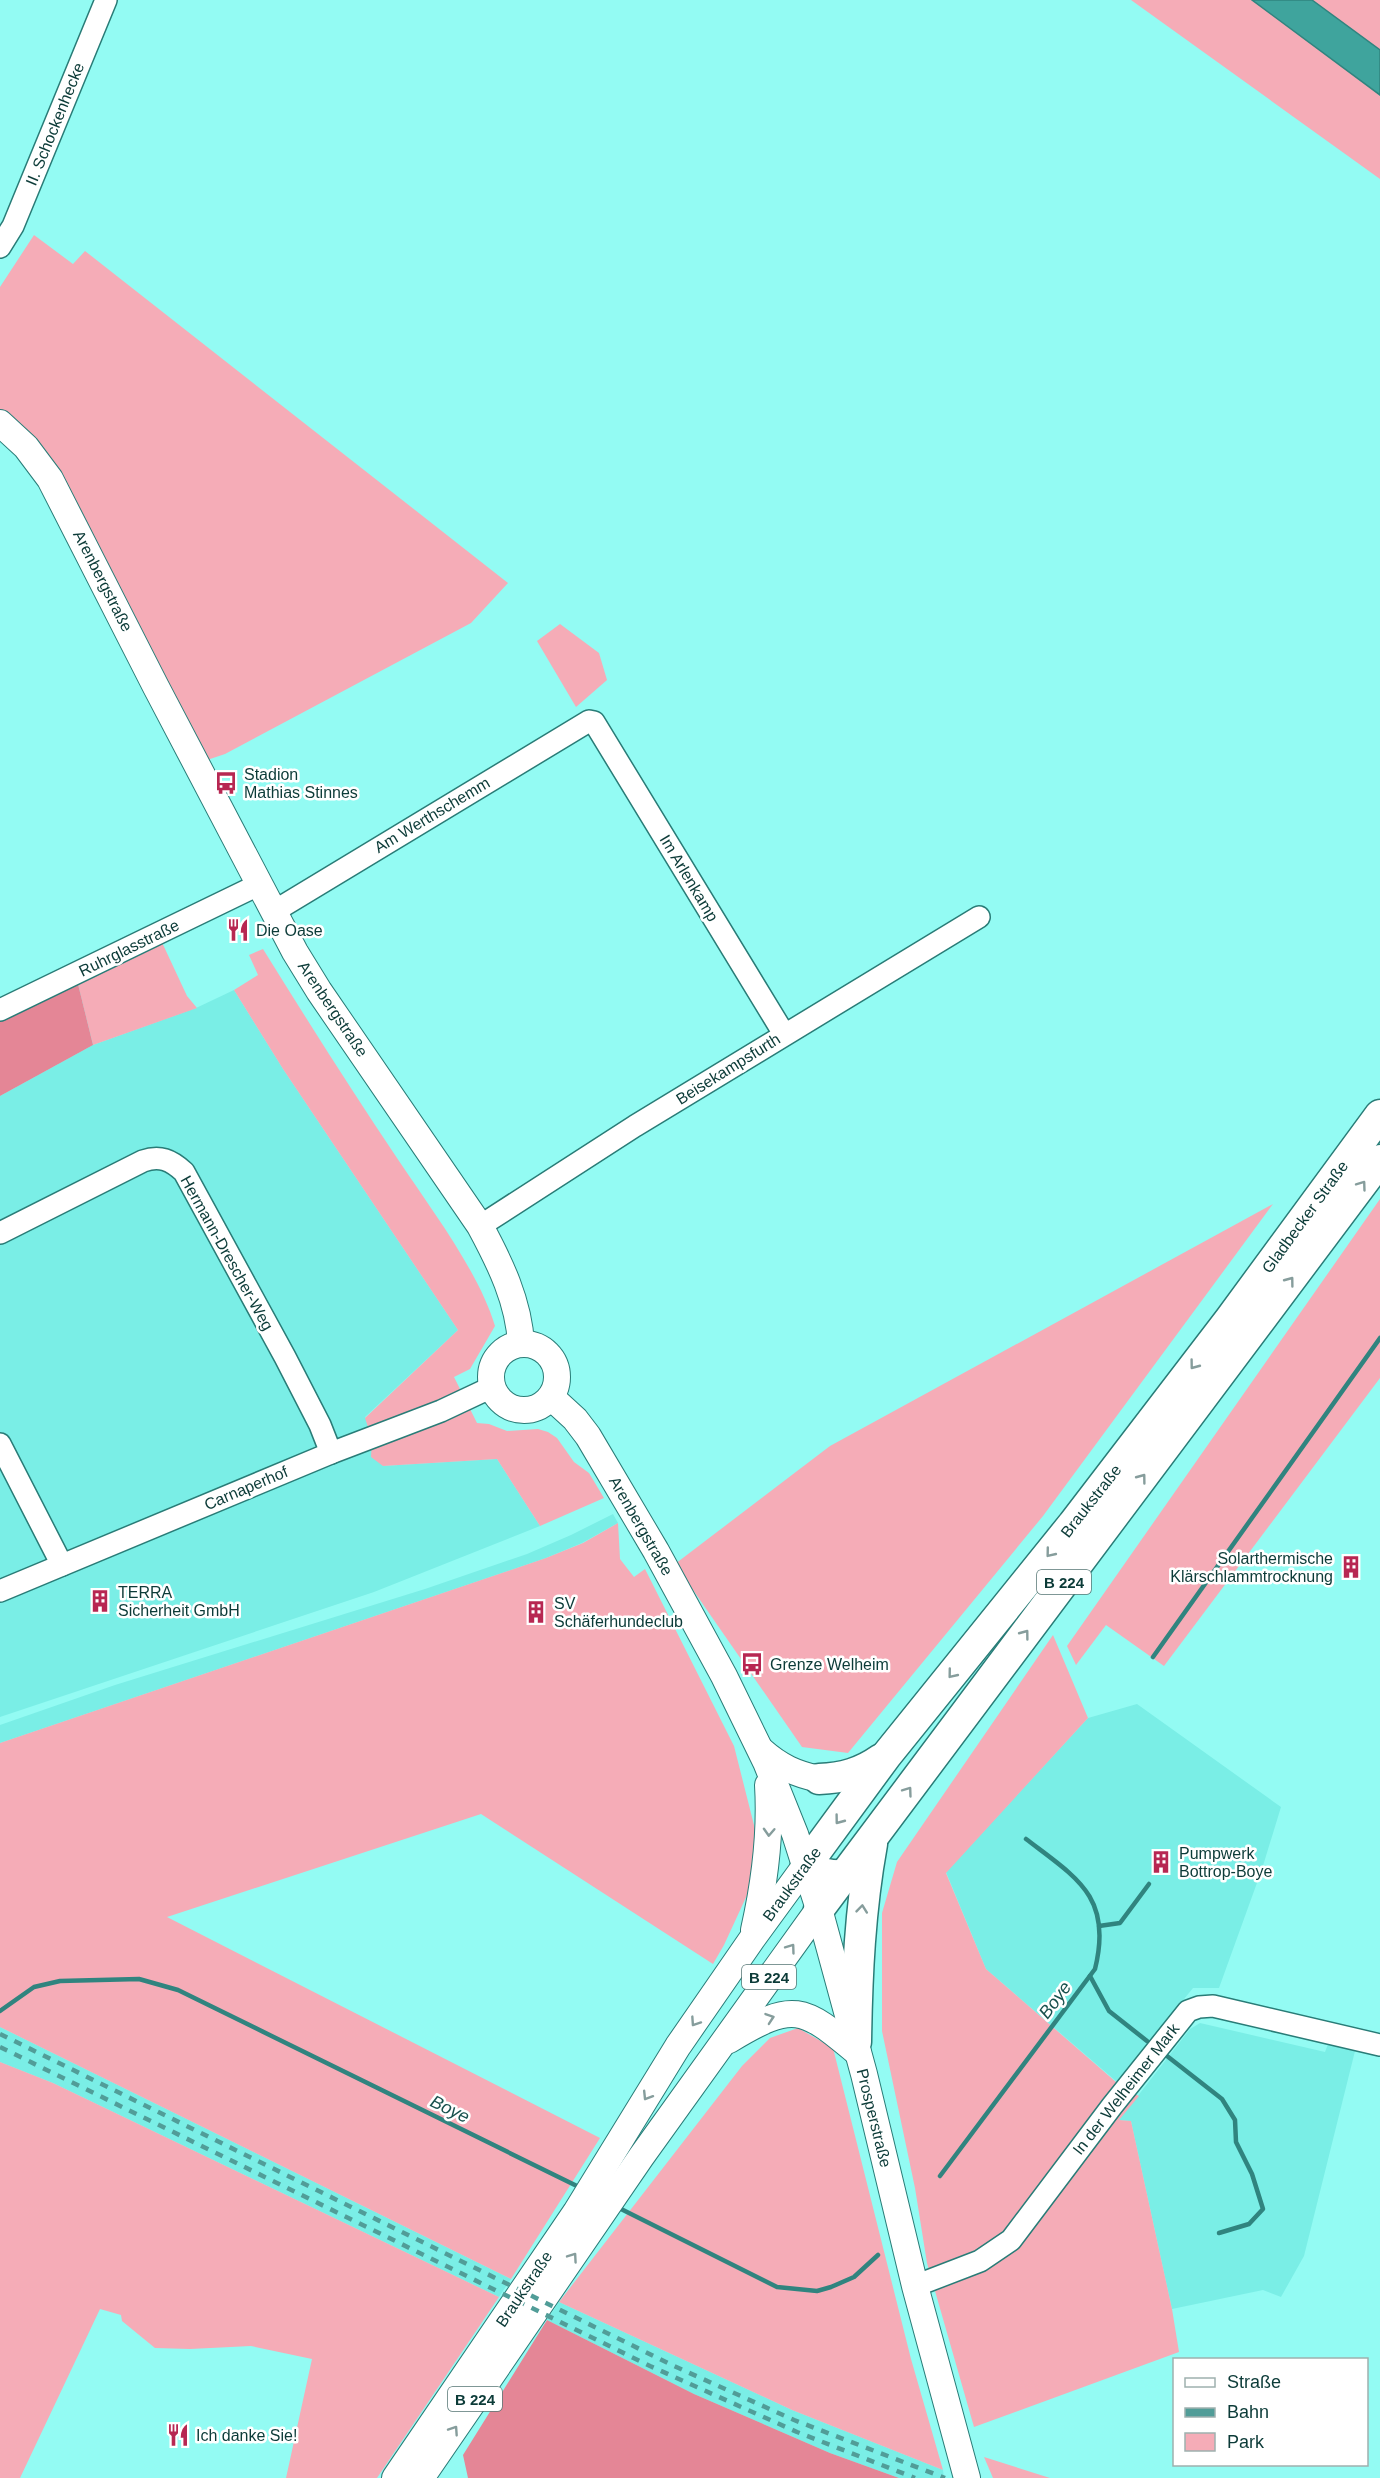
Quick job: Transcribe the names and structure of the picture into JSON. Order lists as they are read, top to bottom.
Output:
{
  "streets": {
    "highway": ["Gladbecker Straße", "Braukstraße", "B 224"],
    "main road": ["Arenbergstraße", "Prosperstraße"],
    "street": [
      "II. Schockenhecke",
      "Am Werthschemm",
      "Im Arlenkamp",
      "Ruhrglasstraße",
      "Beisekampsfurth",
      "Hermann-Drescher-Weg",
      "Carnaperhof",
      "In der Welheimer Mark"
    ]
  },
  "crossings": [
    ["Arenbergstraße", "Am Werthschemm"],
    ["Arenbergstraße", "Ruhrglasstraße"],
    ["Arenbergstraße", "Beisekampsfurth"],
    ["Arenbergstraße", "Carnaperhof"],
    ["Arenbergstraße", "Prosperstraße"],
    ["Am Werthschemm", "Im Arlenkamp"],
    ["Im Arlenkamp", "Beisekampsfurth"],
    ["Gladbecker Straße", "Braukstraße"],
    ["Hermann-Drescher-Weg", "Carnaperhof"],
    ["Braukstraße", "Prosperstraße"],
    ["In der Welheimer Mark", "Prosperstraße"]
  ],
  "water": ["Boye"],
  "places": {
    "bus stop": ["Stadion Mathias Stinnes", "Grenze Welheim"],
    "restaurant": ["Die Oase", "Ich danke Sie!"],
    "building": [
      "Solarthermische Klärschlammtrocknung",
      "TERRA Sicherheit GmbH",
      "SV Schäferhundeclub",
      "Pumpwerk Bottrop-Boye"
    ]
  },
  "legend": ["Straße", "Bahn", "Park"]
}
